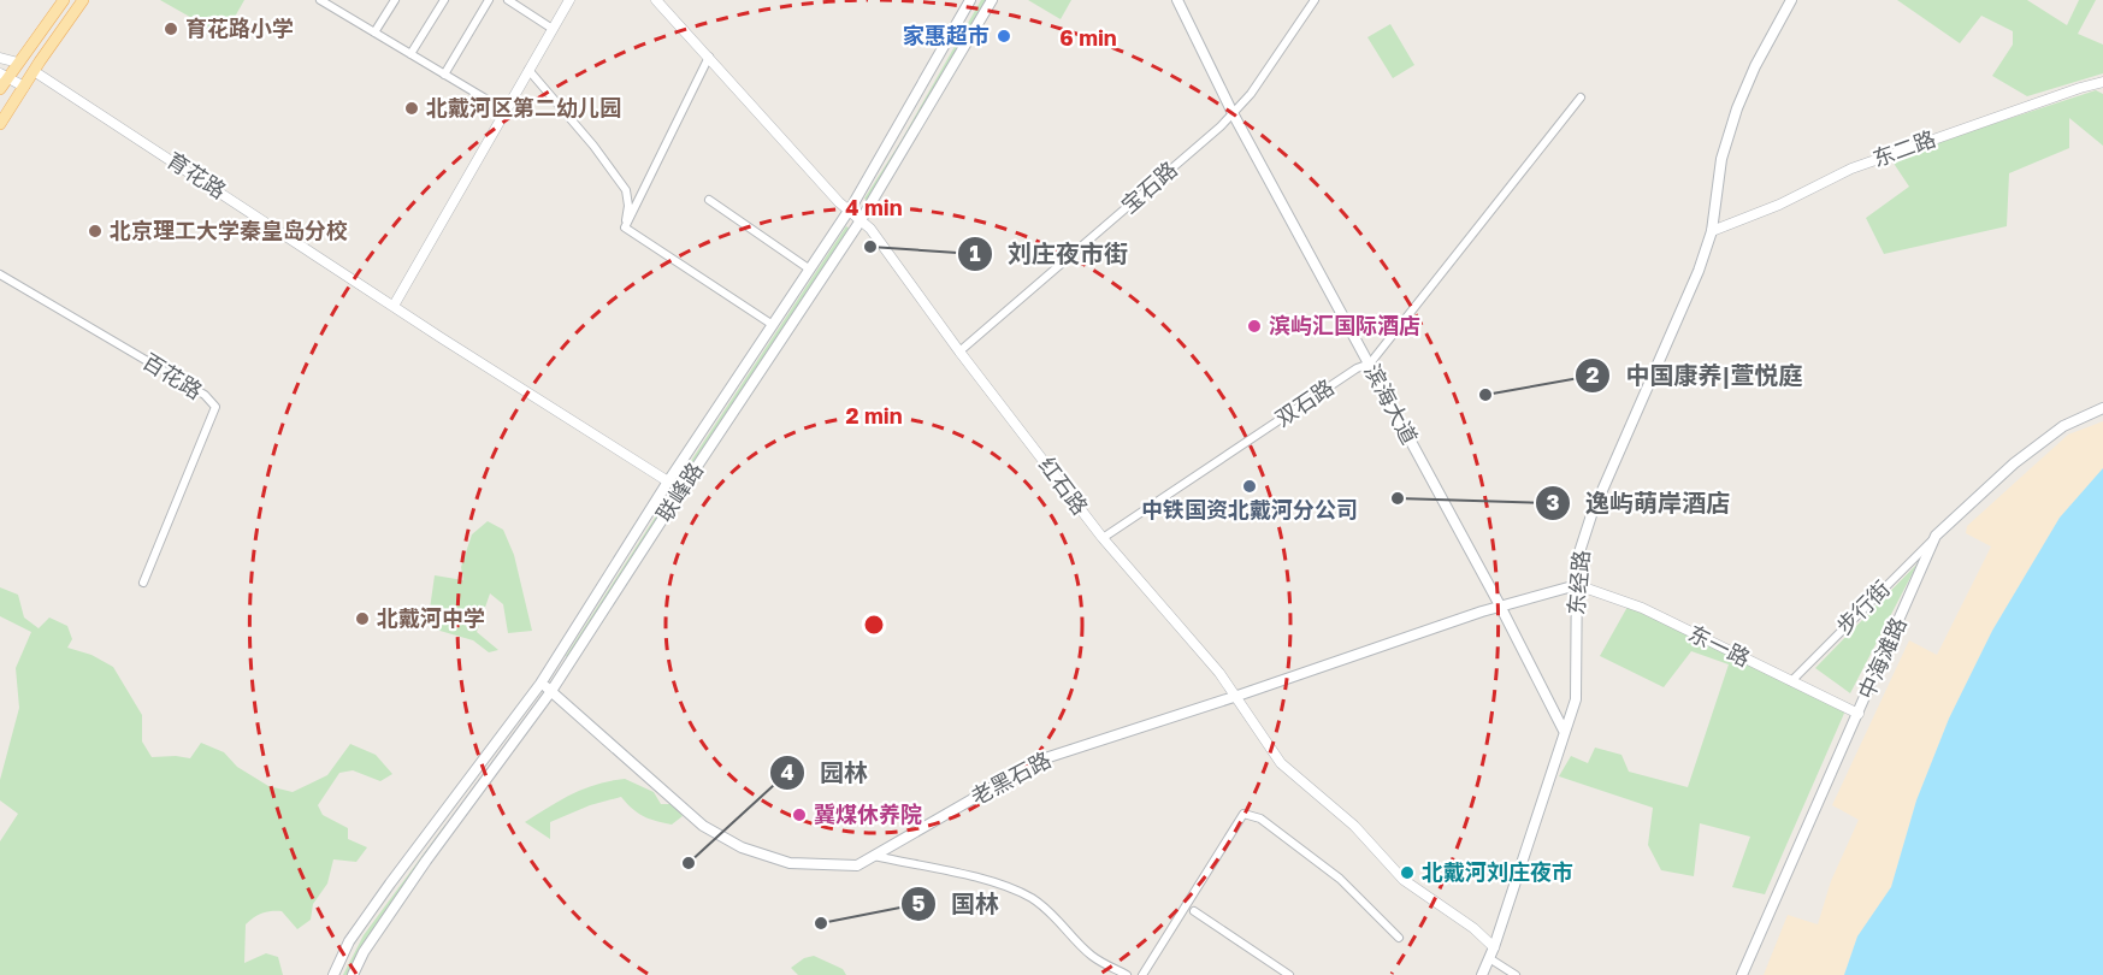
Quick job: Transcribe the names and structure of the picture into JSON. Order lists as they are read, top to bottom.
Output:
{
  "streets": {
    "main road": [
      "滨海大道",
      "联峰路",
      "东经路",
      "中海滩路",
      "老黑石路"
    ],
    "street": [
      "东二路",
      "育花路",
      "宝石路",
      "百花路",
      "双石路",
      "红石路",
      "步行街",
      "东一路"
    ]
  },
  "crossings": [
    ["东二路", "东经路"],
    ["育花路", "联峰路"],
    ["宝石路", "滨海大道"],
    ["宝石路", "红石路"],
    ["双石路", "滨海大道"],
    ["双石路", "红石路"],
    ["滨海大道", "东经路"],
    ["滨海大道", "老黑石路"],
    ["红石路", "联峰路"],
    ["红石路", "东经路"],
    ["红石路", "老黑石路"],
    ["联峰路", "老黑石路"],
    ["东经路", "东一路"],
    ["东经路", "老黑石路"],
    ["步行街", "东一路"],
    ["步行街", "中海滩路"],
    ["东一路", "中海滩路"],
    ["东一路", "老黑石路"]
  ],
  "places": [
    "育花路小学",
    "家惠超市",
    "北戴河区第二幼儿园",
    "北京理工大学秦皇岛分校",
    "刘庄夜市街",
    "滨屿汇国际酒店",
    "中国康养|萱悦庭",
    "中铁国资北戴河分公司",
    "逸屿萌岸酒店",
    "北戴河中学",
    "冀煤休养院",
    "园林",
    "北戴河刘庄夜市",
    "国林"
  ],
  "rings": ["6 min", "4 min", "2 min"]
}
